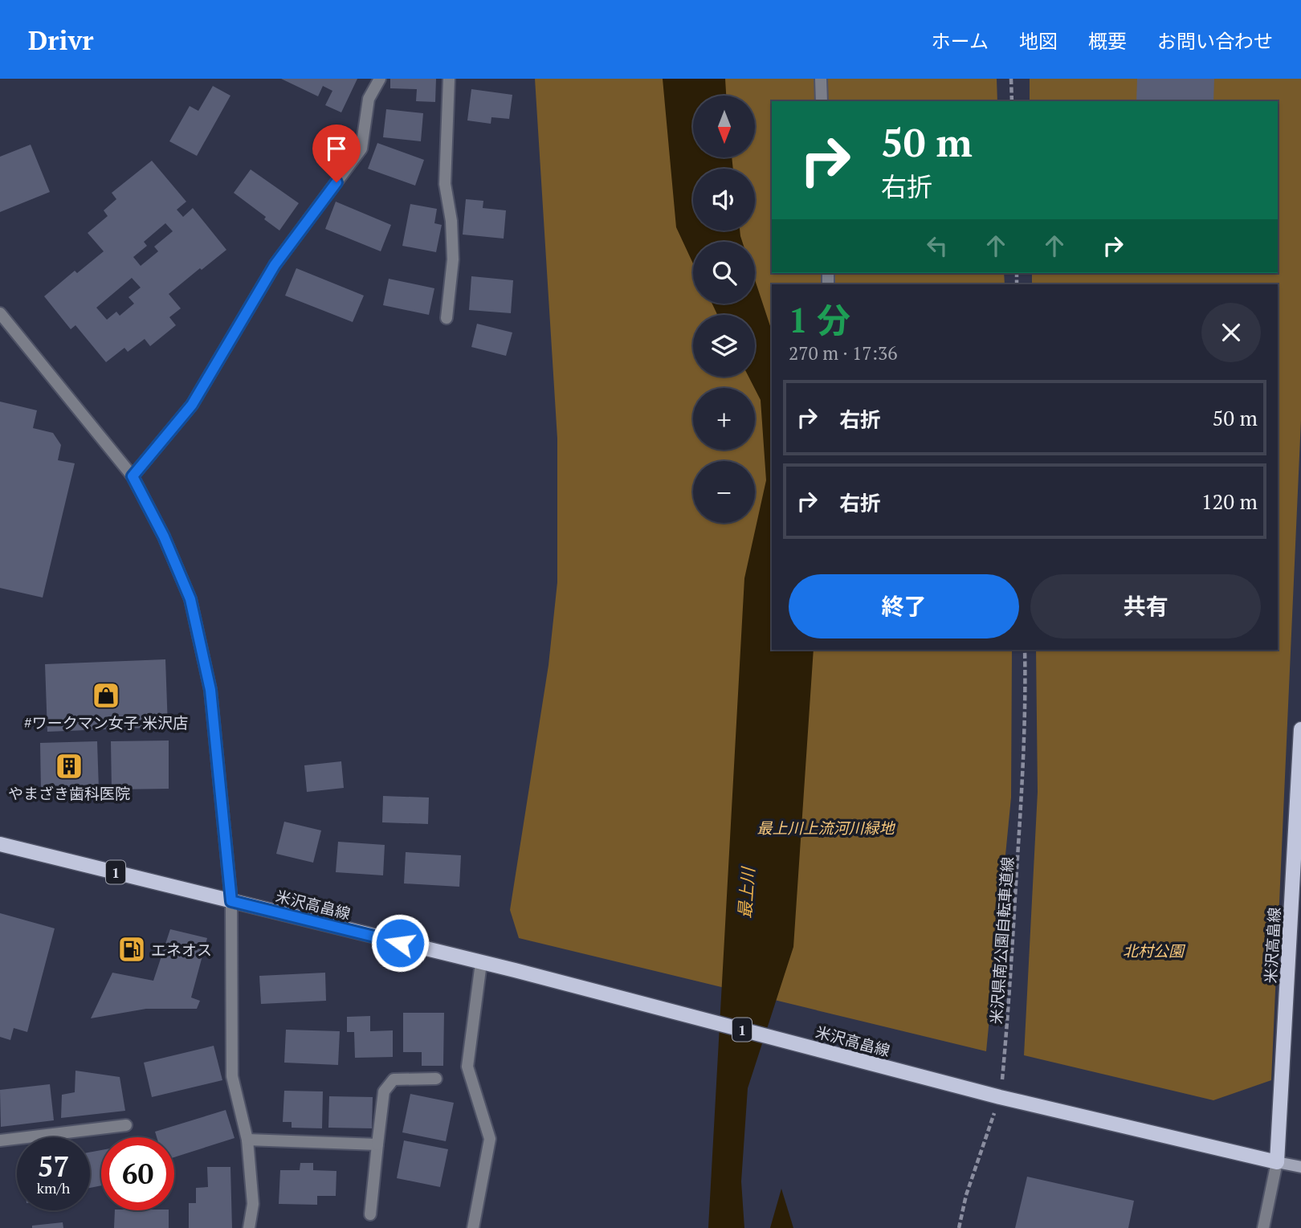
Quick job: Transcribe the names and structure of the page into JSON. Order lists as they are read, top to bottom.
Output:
{
  "streets": {
    "main road": ["1", "米沢高畠線"],
    "path": ["米沢県南公園自転車道線"]
  },
  "crossings": [
    ["米沢高畠線", "米沢県南公園自転車道線"]
  ],
  "water": ["最上川"],
  "parks": ["最上川上流河川緑地", "北村公園"],
  "places": {
    "shop": ["#ワークマン女子 米沢店"],
    "building": ["やまざき歯科医院"],
    "fuel station": ["エネオス"]
  },
  "north": "bottom",
  "page": {
    "header": "Drivr",
    "nav": [
      "ホーム",
      "地図",
      "概要",
      "お問い合わせ"
    ],
    "map_buttons": ["+", "−"],
    "turn": ["50 m", "右折"],
    "heading": ["1 分", "270 m · 17:36"],
    "list": [
      {
        "name": "右折",
        "value": "50 m"
      },
      {
        "name": "右折",
        "value": "120 m"
      }
    ],
    "buttons": ["終了", "共有"],
    "speed": "57 km/h",
    "limit": "60"
  }
}
